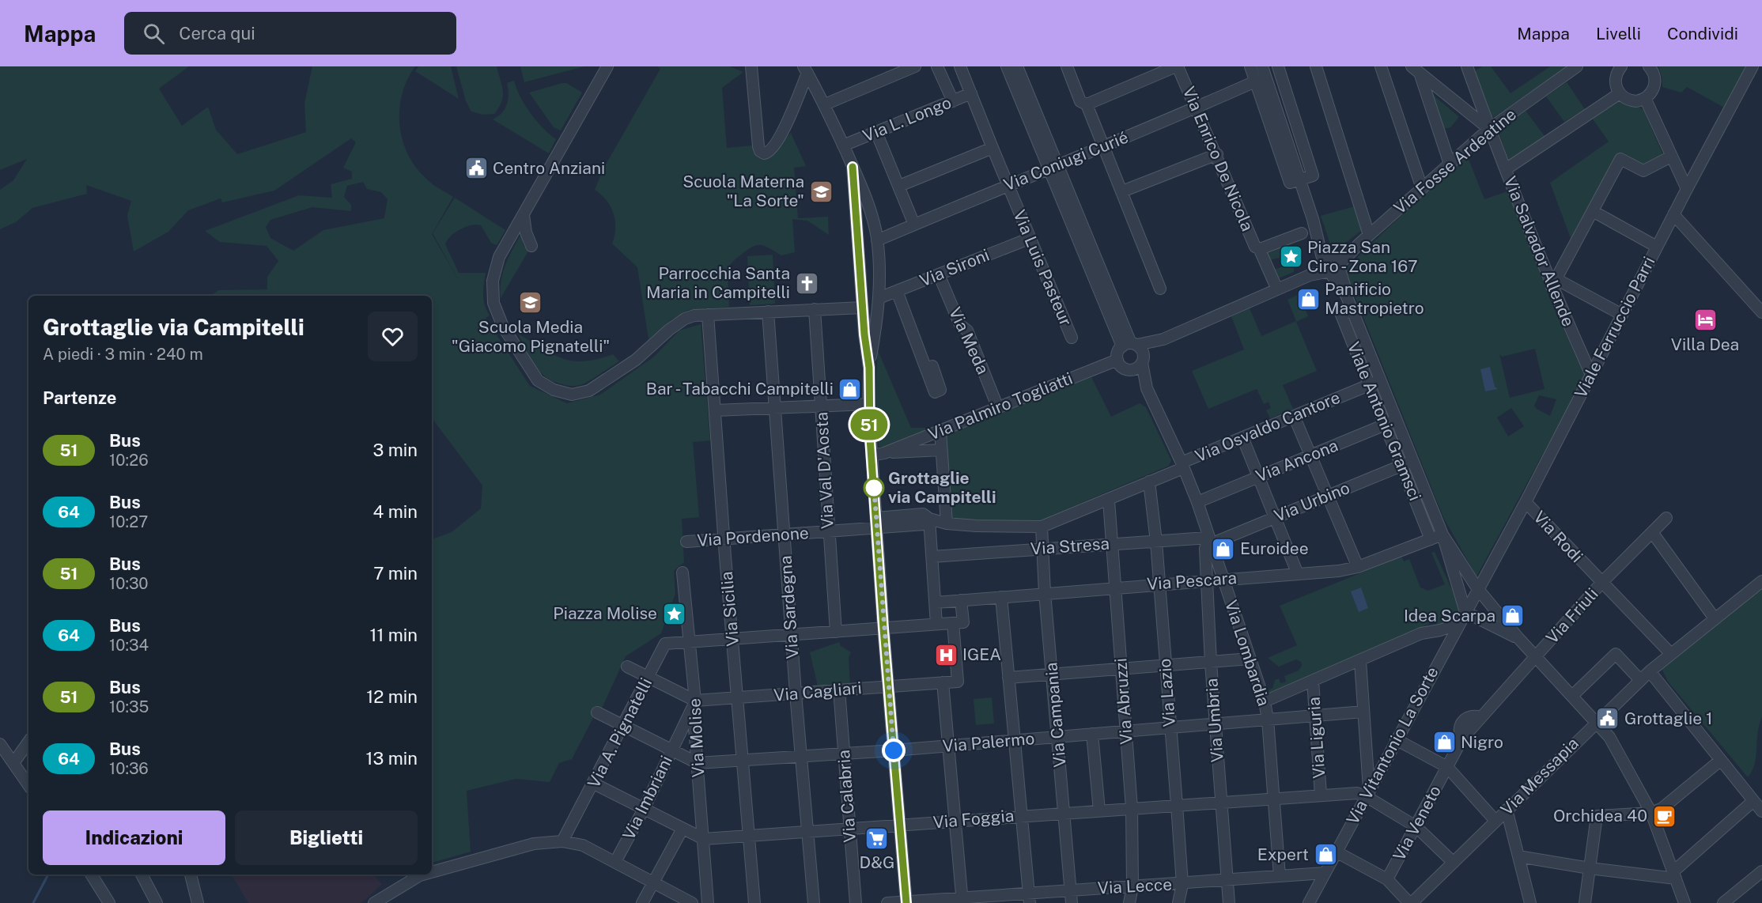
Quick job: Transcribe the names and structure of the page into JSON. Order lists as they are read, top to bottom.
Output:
{
  "streets": {
    "street": [
      "Via L. Longo",
      "Via Enrico De Nicola",
      "Via Coniugi Curié",
      "Via Fosse Ardeatine",
      "Via Salvador Allende",
      "Via Sironi",
      "Via Luis Pasteur",
      "Viale Ferruccio Parri",
      "Via Meda",
      "Via Palmiro Togliatti",
      "Viale Antonio Gramsci",
      "Via Osvaldo Cantore",
      "Via Ancona",
      "Via Val D'Aosta",
      "Via Urbino",
      "Via Pordenone",
      "Via Rodi",
      "Via Stresa",
      "Via Pescara",
      "Via Sardegna",
      "Via Sicilia",
      "Via Friuli",
      "Via Lombardia",
      "Via Cagliari",
      "Via Lazio",
      "Via Abruzzi",
      "Via Campania",
      "Via Umbria",
      "Via A. Pignatelli",
      "Via Molise",
      "Via Liguria",
      "Via Palermo",
      "Via Vitantonio La Sorte",
      "Via Messapia",
      "Via Calabria",
      "Via Imbriani",
      "Via Foggia",
      "Via Veneto",
      "Via Lecce"
    ]
  },
  "crossings": [
    ["Via L. Longo", "Via Luis Pasteur"],
    ["Via Enrico De Nicola", "Via Coniugi Curié"],
    ["Via Coniugi Curié", "Via Luis Pasteur"],
    ["Via Fosse Ardeatine", "Via Salvador Allende"],
    ["Via Fosse Ardeatine", "Viale Antonio Gramsci"],
    ["Via Salvador Allende", "Viale Ferruccio Parri"],
    ["Via Sironi", "Via Luis Pasteur"],
    ["Via Sironi", "Via Meda"],
    ["Viale Ferruccio Parri", "Viale Antonio Gramsci"],
    ["Viale Ferruccio Parri", "Via Rodi"],
    ["Viale Ferruccio Parri", "Via Vitantonio La Sorte"],
    ["Via Meda", "Via Palmiro Togliatti"],
    ["Via Palmiro Togliatti", "Via Lombardia"],
    ["Viale Antonio Gramsci", "Via Osvaldo Cantore"],
    ["Viale Antonio Gramsci", "Via Ancona"],
    ["Viale Antonio Gramsci", "Via Urbino"],
    ["Viale Antonio Gramsci", "Via Pescara"],
    ["Viale Antonio Gramsci", "Via Friuli"],
    ["Viale Antonio Gramsci", "Via Vitantonio La Sorte"],
    ["Viale Antonio Gramsci", "Via Messapia"],
    ["Via Osvaldo Cantore", "Via Lombardia"],
    ["Via Osvaldo Cantore", "Via Lazio"],
    ["Via Osvaldo Cantore", "Via Abruzzi"],
    ["Via Osvaldo Cantore", "Via Campania"],
    ["Via Ancona", "Via Lombardia"],
    ["Via Val D'Aosta", "Via Pordenone"],
    ["Via Urbino", "Via Stresa"],
    ["Via Urbino", "Via Lombardia"],
    ["Via Urbino", "Via Umbria"],
    ["Via Pordenone", "Via Sardegna"],
    ["Via Pordenone", "Via Sicilia"],
    ["Via Rodi", "Via Friuli"],
    ["Via Rodi", "Via Messapia"],
    ["Via Stresa", "Via Lombardia"],
    ["Via Stresa", "Via Lazio"],
    ["Via Stresa", "Via Abruzzi"],
    ["Via Stresa", "Via Campania"],
    ["Via Stresa", "Via Umbria"],
    ["Via Pescara", "Via Lombardia"],
    ["Via Pescara", "Via Lazio"],
    ["Via Pescara", "Via Abruzzi"],
    ["Via Pescara", "Via Campania"],
    ["Via Pescara", "Via Umbria"],
    ["Via Sardegna", "Via Cagliari"],
    ["Via Sardegna", "Via Palermo"],
    ["Via Sardegna", "Via Foggia"],
    ["Via Sicilia", "Via Cagliari"],
    ["Via Sicilia", "Via Palermo"],
    ["Via Sicilia", "Via Foggia"],
    ["Via Friuli", "Via Veneto"],
    ["Via Lombardia", "Via Umbria"],
    ["Via Lombardia", "Via Palermo"],
    ["Via Lombardia", "Via Foggia"],
    ["Via Lombardia", "Via Lecce"],
    ["Via Cagliari", "Via A. Pignatelli"],
    ["Via Cagliari", "Via Molise"],
    ["Via Cagliari", "Via Calabria"],
    ["Via Cagliari", "Via Imbriani"],
    ["Via Lazio", "Via Palermo"],
    ["Via Lazio", "Via Foggia"],
    ["Via Lazio", "Via Lecce"],
    ["Via Abruzzi", "Via Palermo"],
    ["Via Abruzzi", "Via Foggia"],
    ["Via Abruzzi", "Via Lecce"],
    ["Via Campania", "Via Palermo"],
    ["Via Campania", "Via Foggia"],
    ["Via Campania", "Via Lecce"],
    ["Via Umbria", "Via Palermo"],
    ["Via Umbria", "Via Foggia"],
    ["Via Umbria", "Via Lecce"],
    ["Via A. Pignatelli", "Via Molise"],
    ["Via A. Pignatelli", "Via Palermo"],
    ["Via A. Pignatelli", "Via Foggia"],
    ["Via Molise", "Via Palermo"],
    ["Via Molise", "Via Imbriani"],
    ["Via Molise", "Via Foggia"],
    ["Via Liguria", "Via Palermo"],
    ["Via Liguria", "Via Foggia"],
    ["Via Palermo", "Via Calabria"],
    ["Via Palermo", "Via Imbriani"],
    ["Via Vitantonio La Sorte", "Via Foggia"],
    ["Via Vitantonio La Sorte", "Via Lecce"],
    ["Via Calabria", "Via Foggia"],
    ["Via Imbriani", "Via Foggia"]
  ],
  "places": {
    "public building": ["Centro Anziani", "Grottaglie 1"],
    "school or university": ["Scuola Materna \"La Sorte\"", "Scuola Media \"Giacomo Pignatelli\""],
    "place": ["Piazza San Ciro - Zona 167", "Piazza Molise"],
    "church": ["Parrocchia Santa Maria in Campitelli"],
    "shop": [
      "Panificio Mastropietro",
      "Bar - Tabacchi Campitelli",
      "Euroidee",
      "Idea Scarpa",
      "Nigro",
      "Expert"
    ],
    "hotel": ["Villa Dea"],
    "other": ["Grottaglie via Campitelli"],
    "hospital": ["IGEA"],
    "cafe": ["Orchidea 40"],
    "supermarket": ["D&G"]
  },
  "lines": ["bus line 51"],
  "page": {
    "header": "Mappa",
    "search": "Cerca qui",
    "nav": ["Mappa", "Livelli", "Condividi"],
    "on_map": "51",
    "heading": [
      ["Grottaglie via Campitelli", "A piedi · 3 min · 240 m"],
      "Partenze"
    ],
    "list": [
      {
        "mark": "51",
        "name": "Bus",
        "note": "10:26",
        "value": "3 min"
      },
      {
        "mark": "64",
        "name": "Bus",
        "note": "10:27",
        "value": "4 min"
      },
      {
        "mark": "51",
        "name": "Bus",
        "note": "10:30",
        "value": "7 min"
      },
      {
        "mark": "64",
        "name": "Bus",
        "note": "10:34",
        "value": "11 min"
      },
      {
        "mark": "51",
        "name": "Bus",
        "note": "10:35",
        "value": "12 min"
      },
      {
        "mark": "64",
        "name": "Bus",
        "note": "10:36",
        "value": "13 min"
      }
    ],
    "buttons": ["Indicazioni", "Biglietti"]
  }
}
